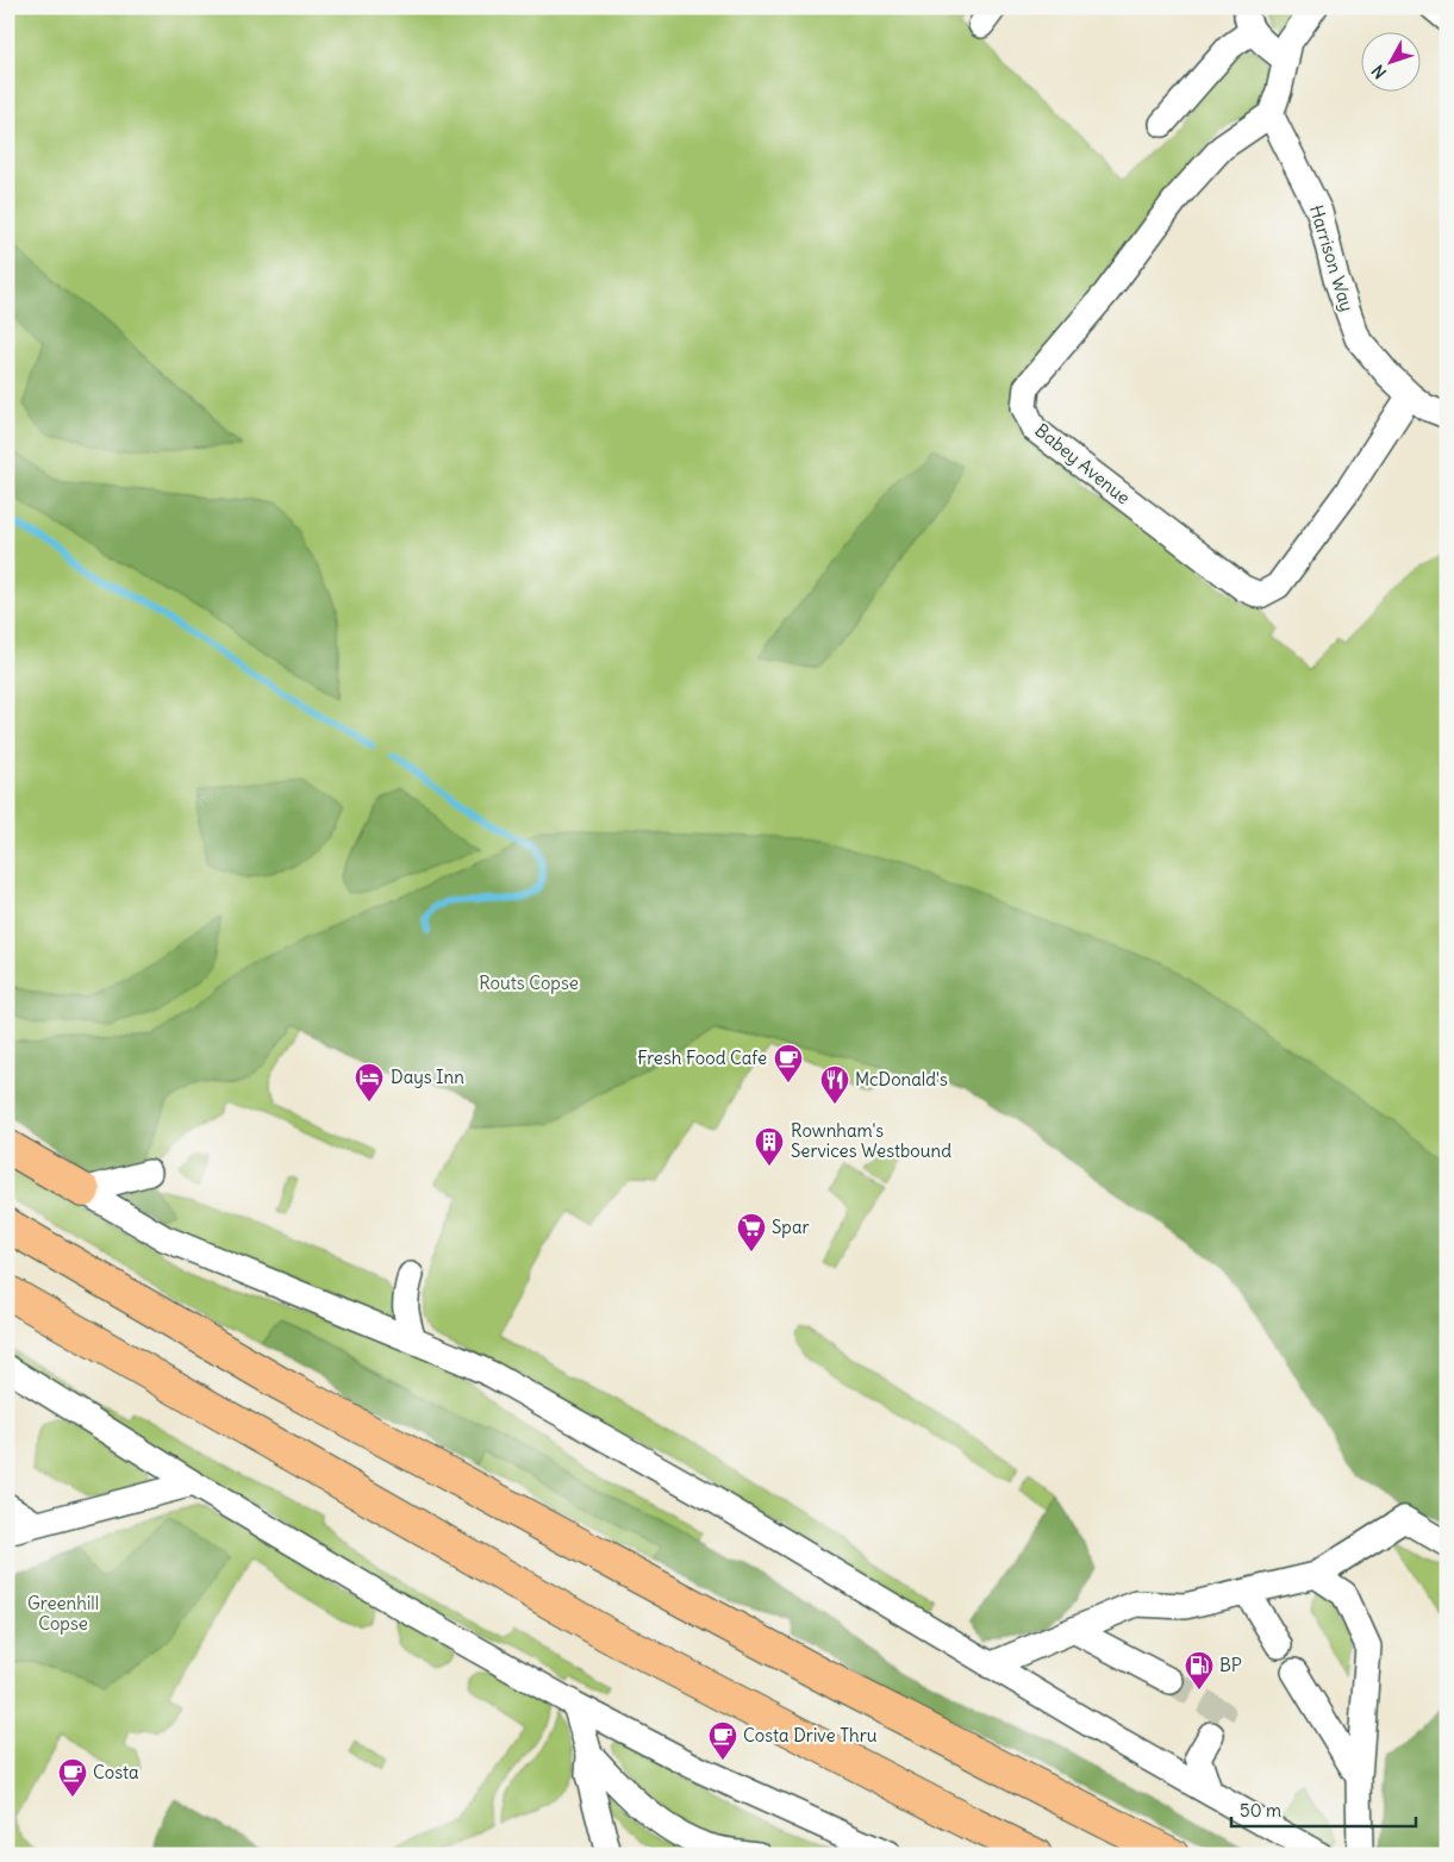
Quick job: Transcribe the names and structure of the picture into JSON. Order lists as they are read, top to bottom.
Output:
{
  "streets": {
    "street": ["Harrison Way", "Babey Avenue"]
  },
  "crossings": [
    ["Harrison Way", "Babey Avenue"]
  ],
  "parks": ["Routs Copse", "Greenhill Copse"],
  "places": {
    "cafe": ["Fresh Food Cafe", "Costa Drive Thru", "Costa"],
    "hotel": ["Days Inn"],
    "restaurant": ["McDonald's"],
    "building": ["Rownham's Services Westbound"],
    "supermarket": ["Spar"],
    "fuel station": ["BP"]
  },
  "scale_bar": "50 m",
  "north": "bottom left"
}
